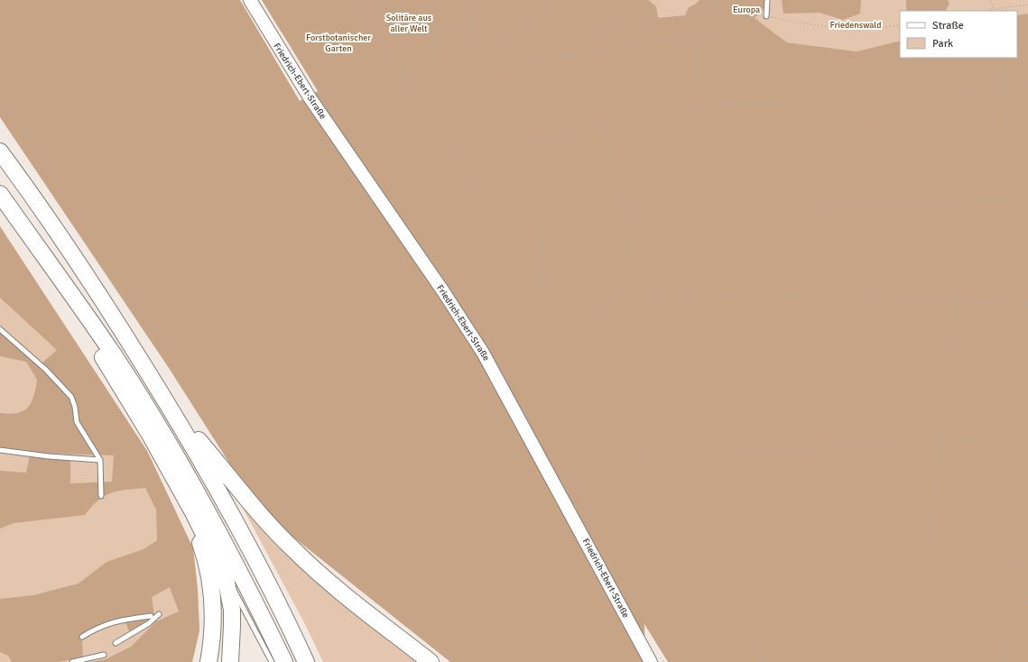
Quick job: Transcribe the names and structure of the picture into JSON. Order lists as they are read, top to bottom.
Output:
{
  "streets": {
    "main road": ["Friedrich-Ebert-Straße"]
  },
  "parks": [
    "Europa",
    "Solitäre aus aller Welt",
    "Friedenswald",
    "Forstbotanischer Garten"
  ],
  "legend": ["Straße", "Park"]
}
